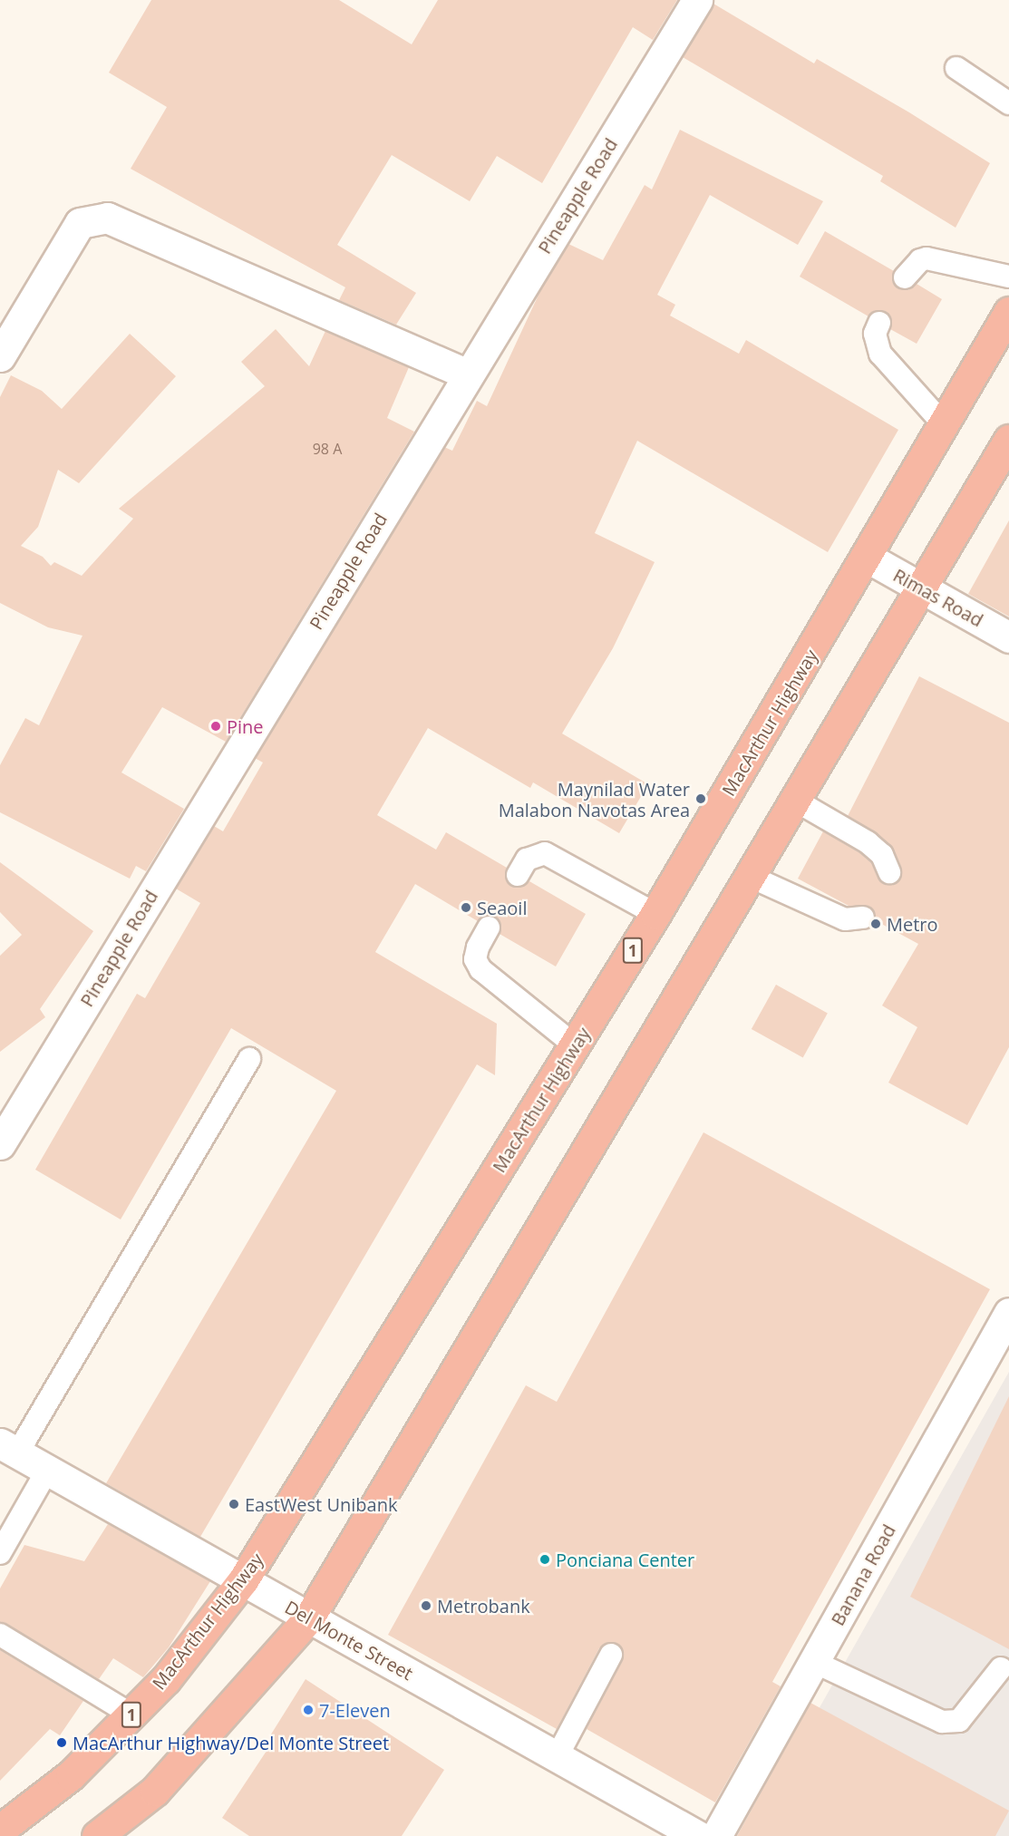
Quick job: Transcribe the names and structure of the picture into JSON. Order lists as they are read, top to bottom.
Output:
{
  "streets": {
    "highway": ["MacArthur Highway", "1"],
    "street": [
      "Pineapple Road",
      "Rimas Road",
      "Banana Road",
      "Del Monte Street"
    ]
  },
  "crossings": [
    ["Rimas Road", "MacArthur Highway"],
    ["MacArthur Highway", "Del Monte Street"]
  ],
  "places": [
    "Pine",
    "Maynilad Water Malabon Navotas Area",
    "Seaoil",
    "Metro",
    "EastWest Unibank",
    "Ponciana Center",
    "Metrobank",
    "7-Eleven",
    "MacArthur Highway/Del Monte Street"
  ],
  "house_numbers": ["98 A"]
}
